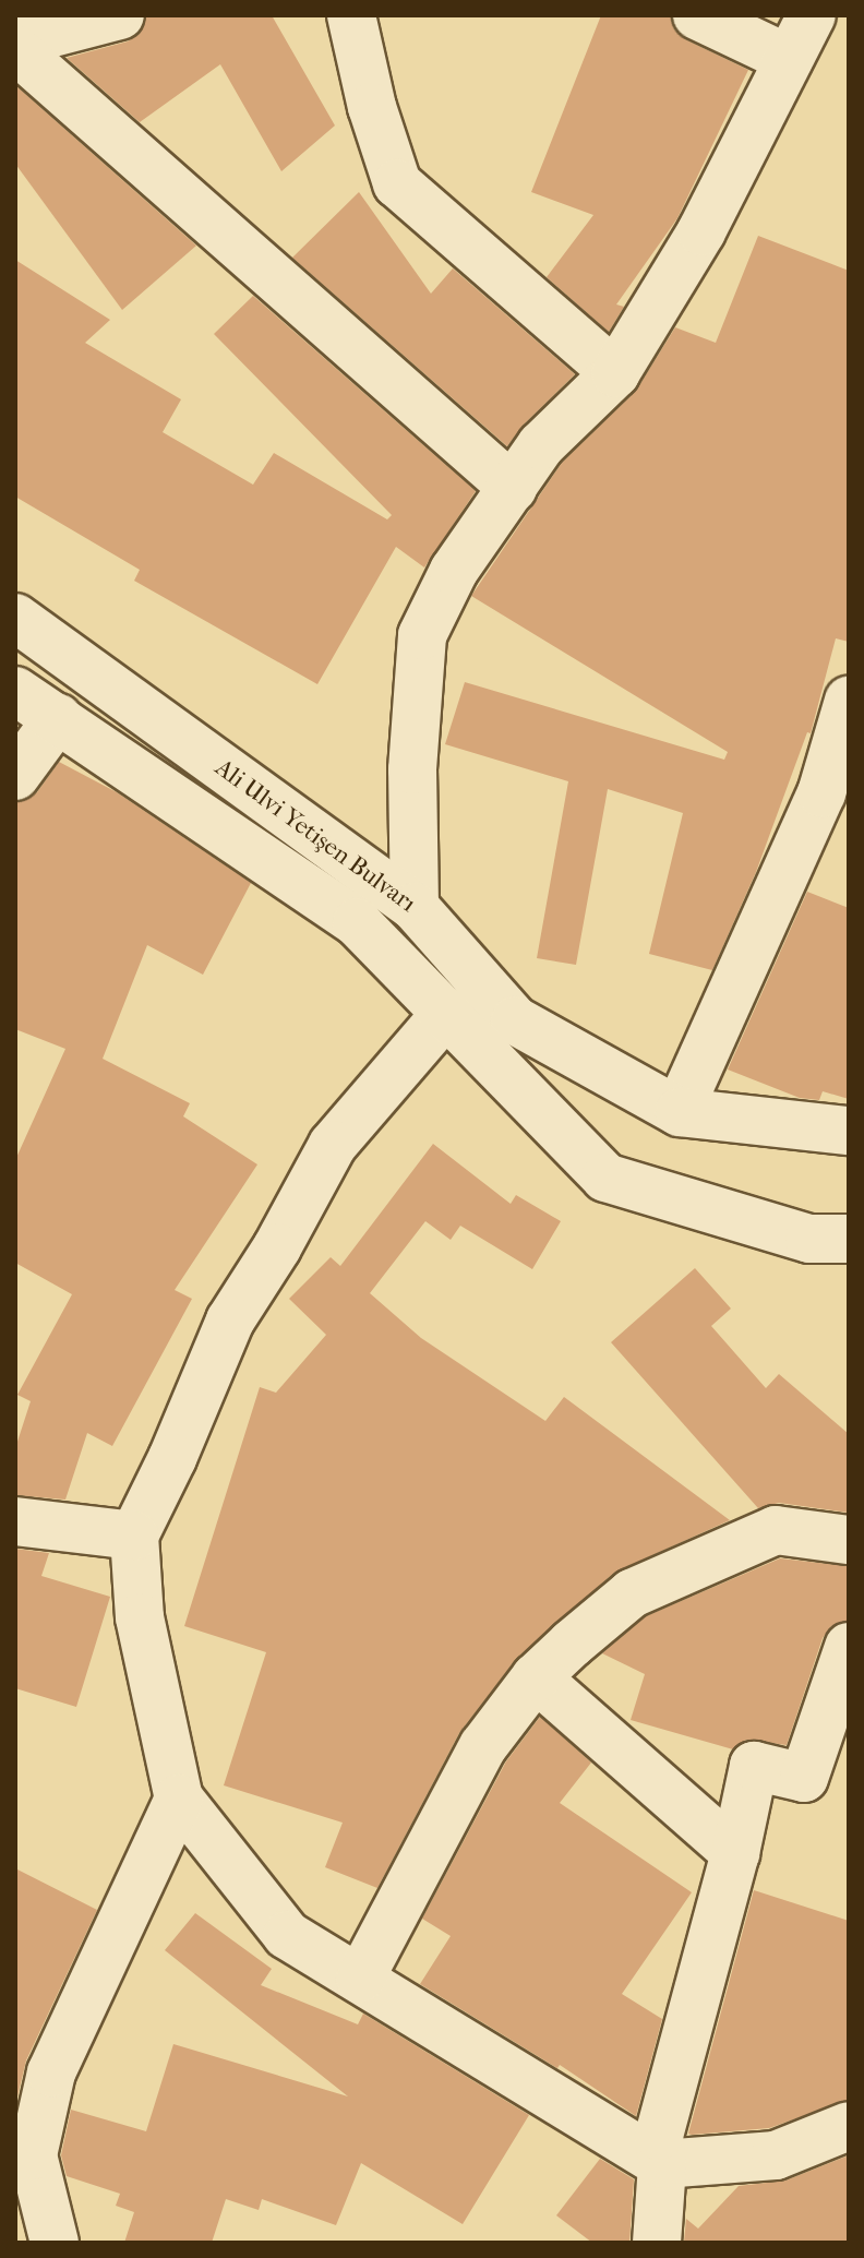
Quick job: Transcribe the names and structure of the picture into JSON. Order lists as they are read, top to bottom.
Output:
{
  "streets": {
    "street": ["Ali Ulvi Yetişen Bulvarı"]
  }
}
